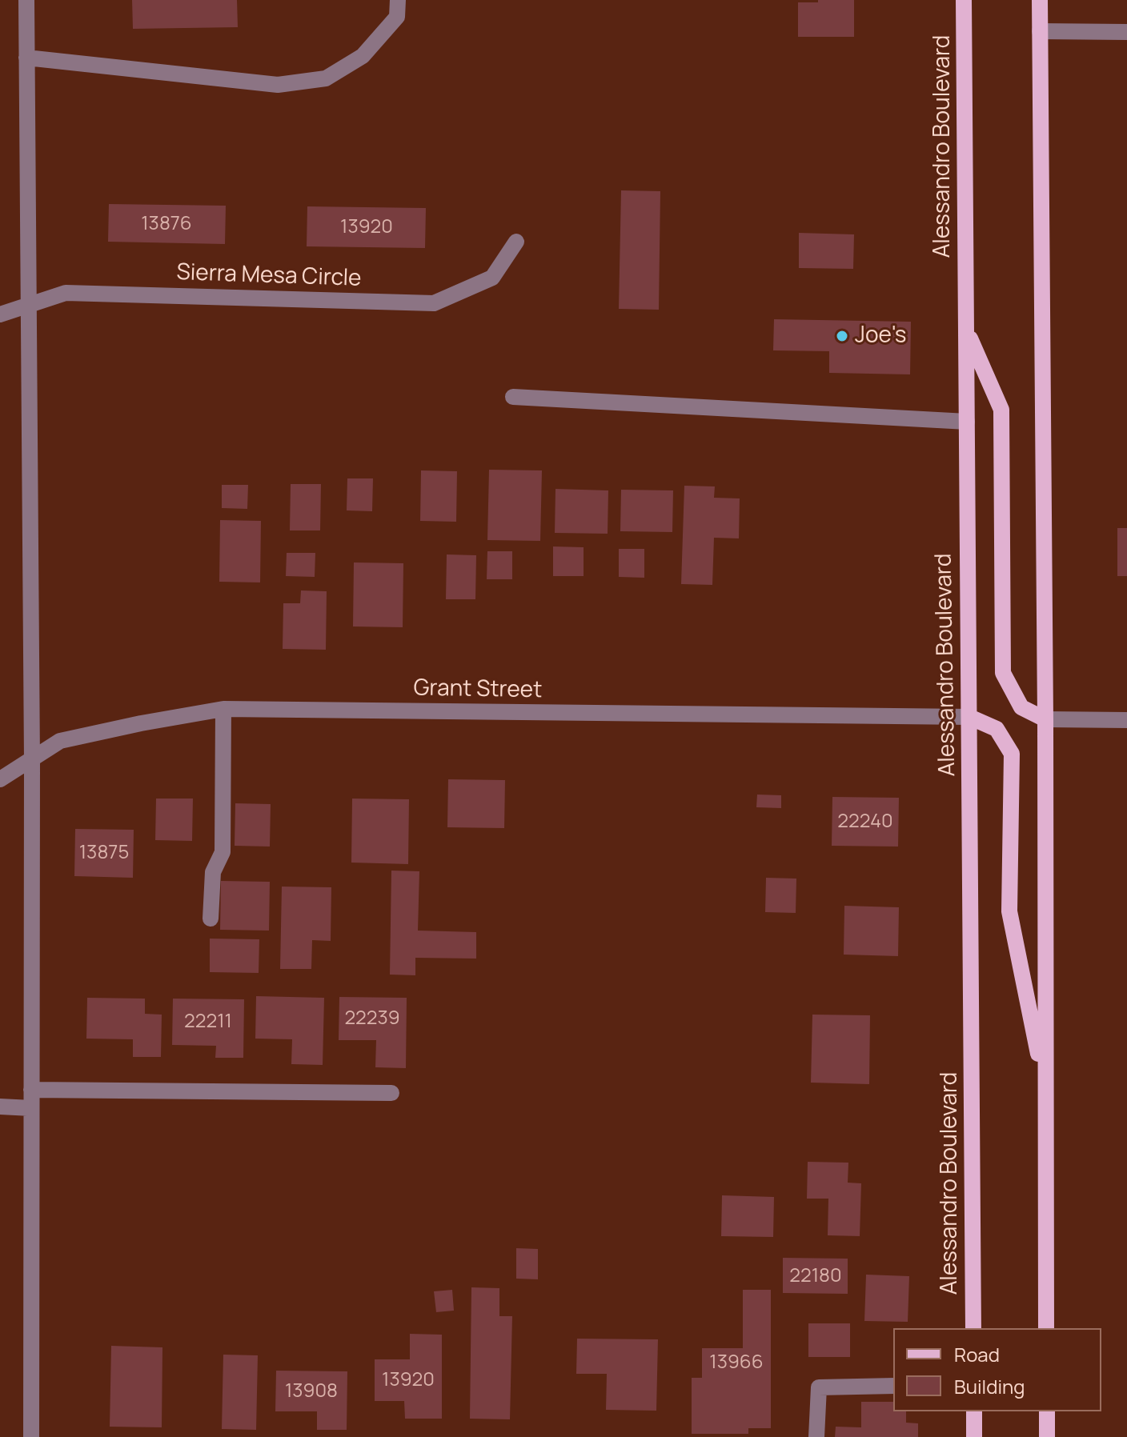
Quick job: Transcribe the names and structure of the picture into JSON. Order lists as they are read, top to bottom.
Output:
{
  "streets": {
    "main road": ["Alessandro Boulevard"],
    "street": ["Sierra Mesa Circle", "Grant Street"]
  },
  "crossings": [
    ["Alessandro Boulevard", "Grant Street"]
  ],
  "places": ["Joe's"],
  "house_numbers": [
    "13876",
    "13920",
    "22240",
    "13875",
    "22239",
    "22211",
    "22180",
    "13966",
    "13920",
    "13908"
  ],
  "legend": ["Road", "Building"]
}
